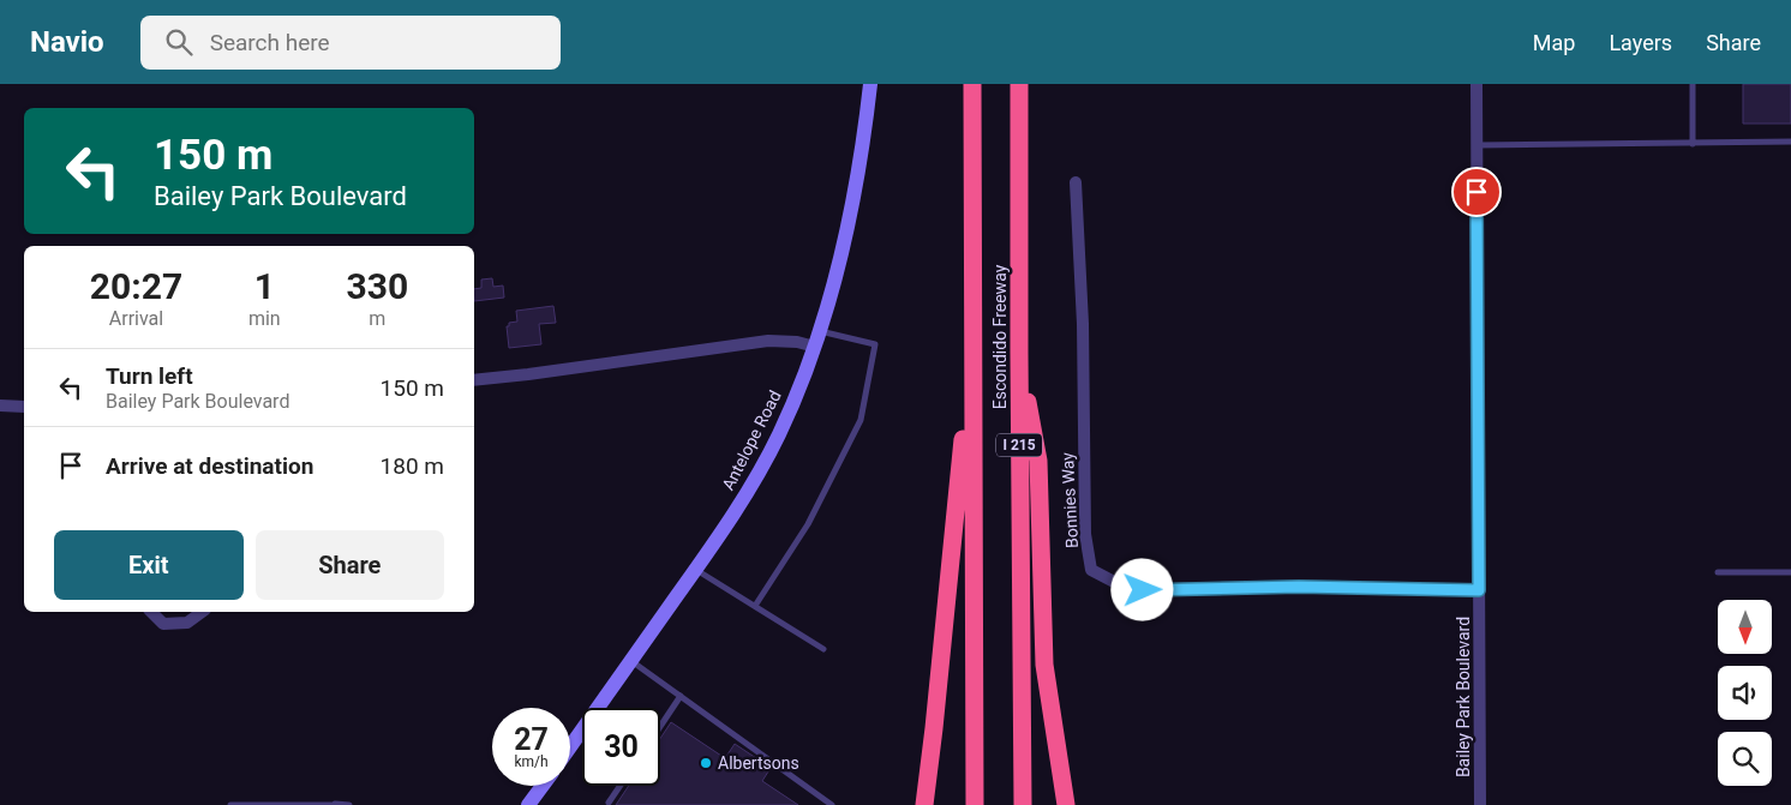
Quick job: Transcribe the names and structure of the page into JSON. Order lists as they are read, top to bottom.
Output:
{
  "streets": {
    "highway": ["Escondido Freeway", "I 215"],
    "main road": ["Antelope Road"],
    "street": ["Bonnies Way", "Bailey Park Boulevard"]
  },
  "crossings": [
    ["Bonnies Way", "Bailey Park Boulevard"]
  ],
  "places": ["Albertsons"],
  "north": "bottom",
  "page": {
    "header": "Navio",
    "search": "Search here",
    "nav": ["Map", "Layers", "Share"],
    "turn": ["150 m", "Bailey Park Boulevard"],
    "eta": [
      "20:27",
      "Arrival",
      "1",
      "min",
      "330",
      "m"
    ],
    "list": [
      {
        "name": "Turn left",
        "note": "Bailey Park Boulevard",
        "value": "150 m"
      },
      {
        "name": "Arrive at destination",
        "value": "180 m"
      }
    ],
    "buttons": ["Exit", "Share"],
    "speed": "27 km/h",
    "limit": "30"
  }
}
